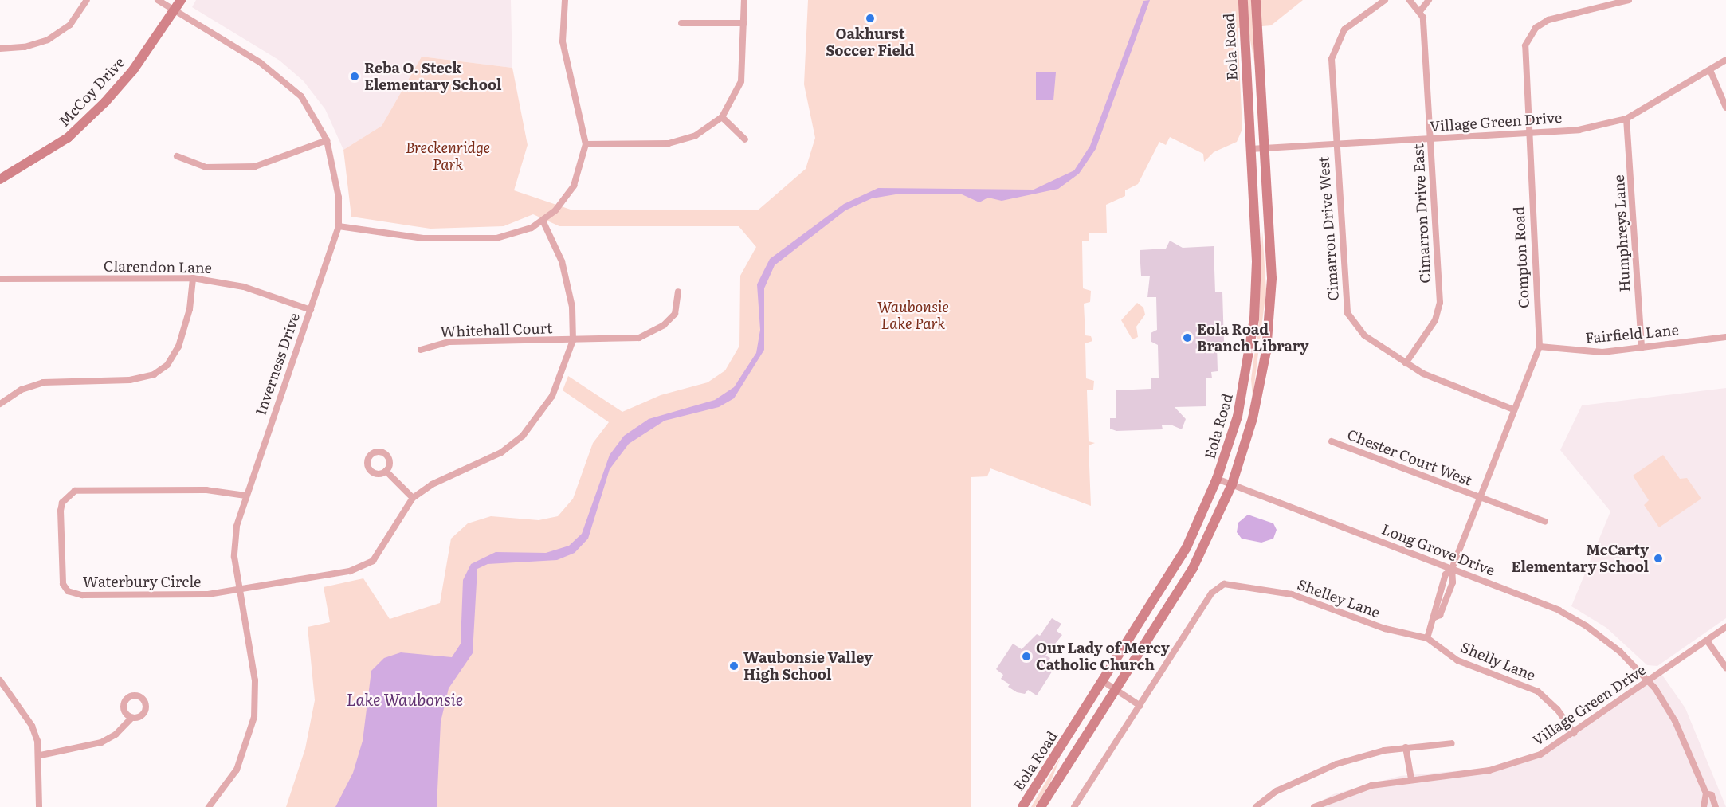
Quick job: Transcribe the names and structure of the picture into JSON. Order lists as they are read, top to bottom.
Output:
{
  "streets": {
    "main road": ["Eola Road", "McCoy Drive"],
    "street": [
      "Village Green Drive",
      "Cimarron Drive East",
      "Cimarron Drive West",
      "Humphreys Lane",
      "Compton Road",
      "Clarendon Lane",
      "Whitehall Court",
      "Fairfield Lane",
      "Inverness Drive",
      "Chester Court West",
      "Long Grove Drive",
      "Waterbury Circle",
      "Shelley Lane",
      "Shelly Lane"
    ]
  },
  "crossings": [
    ["Eola Road", "Village Green Drive"],
    ["Eola Road", "Long Grove Drive"],
    ["McCoy Drive", "Inverness Drive"],
    ["Village Green Drive", "Cimarron Drive East"],
    ["Village Green Drive", "Cimarron Drive West"],
    ["Village Green Drive", "Humphreys Lane"],
    ["Village Green Drive", "Compton Road"],
    ["Village Green Drive", "Long Grove Drive"],
    ["Village Green Drive", "Shelly Lane"],
    ["Cimarron Drive East", "Cimarron Drive West"],
    ["Cimarron Drive West", "Compton Road"],
    ["Humphreys Lane", "Fairfield Lane"],
    ["Compton Road", "Fairfield Lane"],
    ["Compton Road", "Chester Court West"],
    ["Compton Road", "Long Grove Drive"],
    ["Compton Road", "Shelley Lane"],
    ["Compton Road", "Shelly Lane"],
    ["Clarendon Lane", "Inverness Drive"],
    ["Inverness Drive", "Waterbury Circle"],
    ["Shelley Lane", "Shelly Lane"]
  ],
  "water": ["Lake Waubonsie"],
  "parks": ["Breckenridge Park", "Waubonsie Lake Park"],
  "places": [
    "Oakhurst Soccer Field",
    "Reba O. Steck Elementary School",
    "Eola Road Branch Library",
    "McCarty Elementary School",
    "Our Lady of Mercy Catholic Church",
    "Waubonsie Valley High School"
  ]
}
